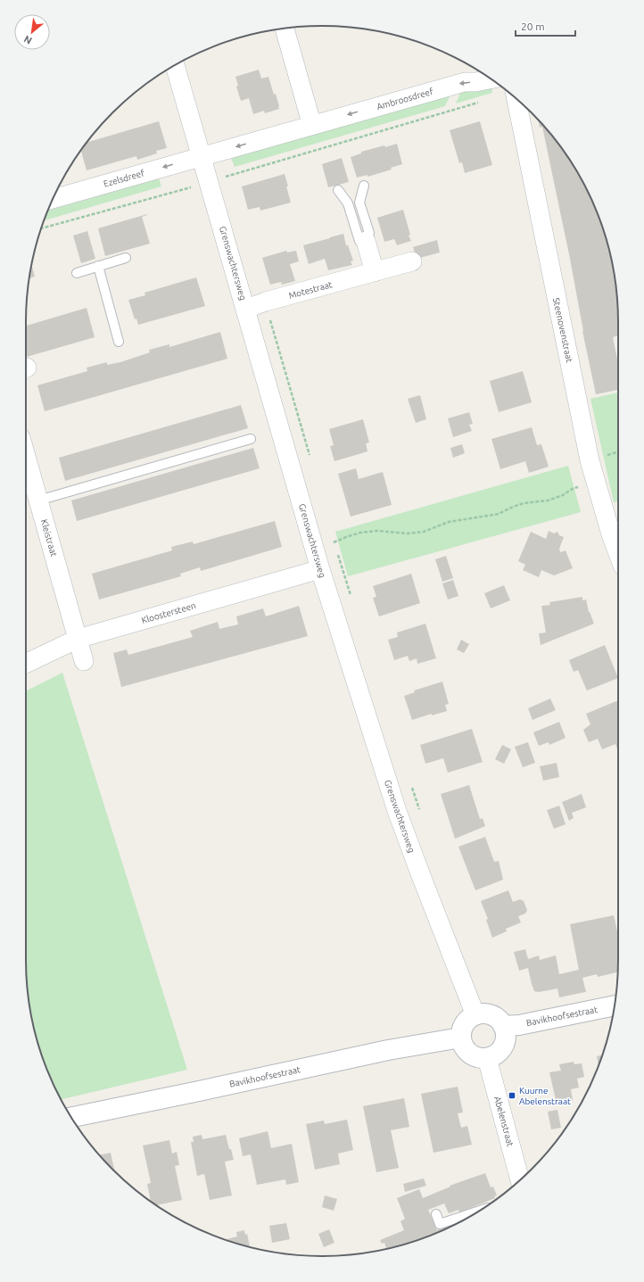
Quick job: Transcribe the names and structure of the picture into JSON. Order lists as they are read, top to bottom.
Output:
{
  "streets": {
    "street": [
      "Ambroosdreef",
      "Ezelsdreef",
      "Grenswachtersweg",
      "Motestraat",
      "Steenovenstraat",
      "Kleistraat",
      "Kloostersteen",
      "Bavikhoofsestraat",
      "Abelenstraat"
    ]
  },
  "crossings": [
    ["Ambroosdreef", "Ezelsdreef"],
    ["Ambroosdreef", "Grenswachtersweg"],
    ["Ezelsdreef", "Grenswachtersweg"],
    ["Grenswachtersweg", "Motestraat"],
    ["Grenswachtersweg", "Kloostersteen"],
    ["Grenswachtersweg", "Bavikhoofsestraat"],
    ["Grenswachtersweg", "Abelenstraat"],
    ["Kleistraat", "Kloostersteen"],
    ["Bavikhoofsestraat", "Abelenstraat"]
  ],
  "one_way": ["Ambroosdreef", "Ezelsdreef"],
  "places": {
    "transit": ["Kuurne Abelenstraat"]
  },
  "scale_bar": "20 m",
  "north": "bottom left"
}
